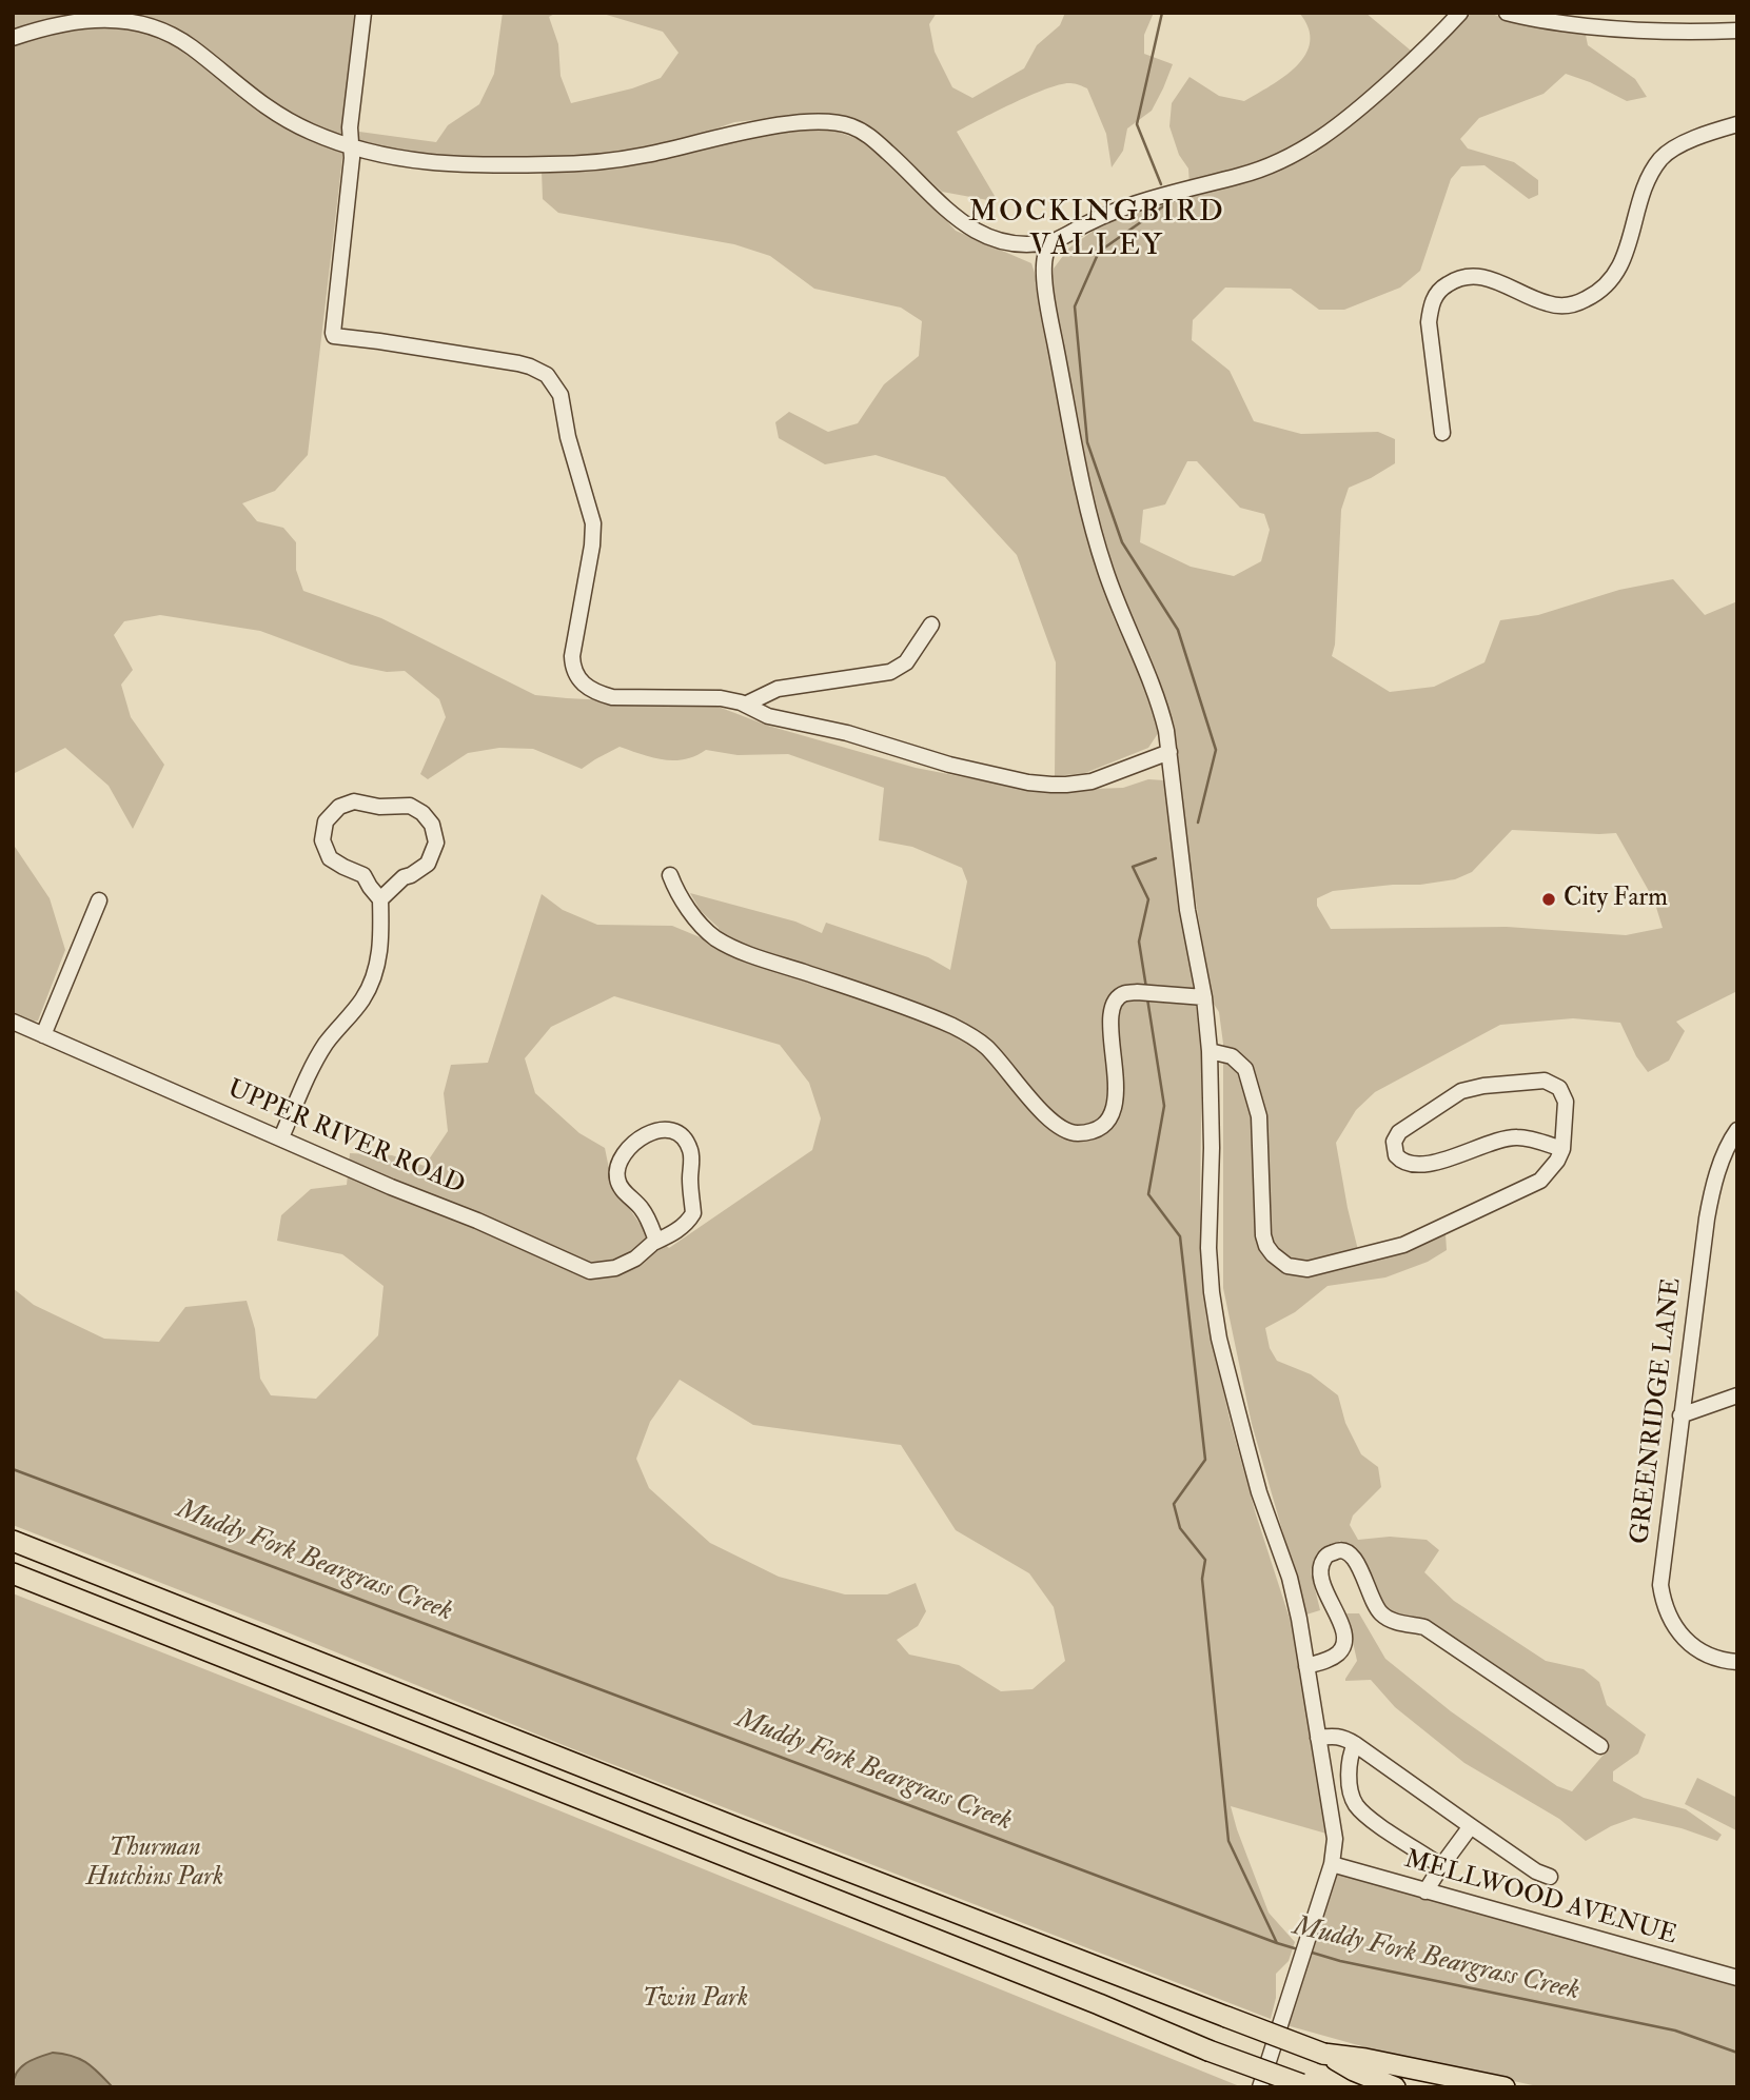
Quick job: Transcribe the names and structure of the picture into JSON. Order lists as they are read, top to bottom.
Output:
{
  "streets": {
    "street": ["UPPER RIVER ROAD", "GREENRIDGE LANE", "MELLWOOD AVENUE"]
  },
  "districts": ["MOCKINGBIRD VALLEY"],
  "water": ["Muddy Fork Beargrass Creek"],
  "parks": ["Thurman Hutchins Park", "Twin Park"],
  "places": ["City Farm"]
}
